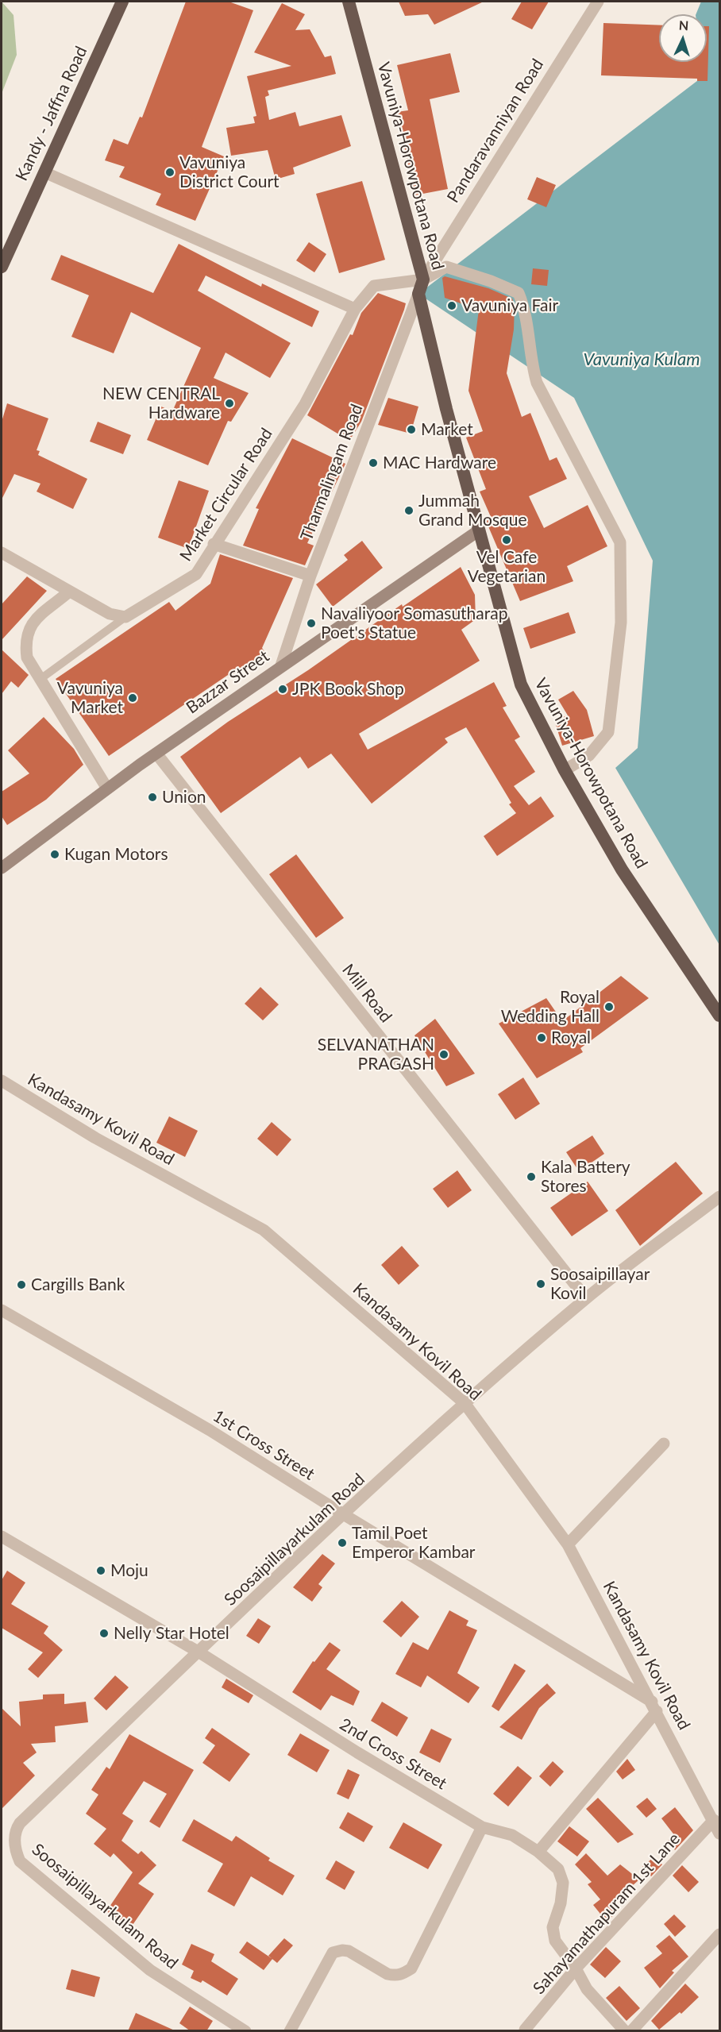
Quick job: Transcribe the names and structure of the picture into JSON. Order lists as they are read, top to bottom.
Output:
{
  "streets": {
    "highway": ["Kandy - Jaffna Road", "Vavuniya-Horowpotana Road"],
    "main road": ["Bazzar Street"],
    "street": [
      "Pandaravanniyan Road",
      "Tharmalingam Road",
      "Market Circular Road",
      "Mill Road",
      "Kandasamy Kovil Road",
      "1st Cross Street",
      "Soosaipillayarkulam Road",
      "2nd Cross Street",
      "Sahayamathapuram 1st Lane"
    ]
  },
  "crossings": [
    ["Pandaravanniyan Road", "Vavuniya-Horowpotana Road"],
    ["Pandaravanniyan Road", "Market Circular Road"],
    ["Vavuniya-Horowpotana Road", "Tharmalingam Road"],
    ["Vavuniya-Horowpotana Road", "Market Circular Road"],
    ["Vavuniya-Horowpotana Road", "Bazzar Street"],
    ["Tharmalingam Road", "Bazzar Street"],
    ["Bazzar Street", "Mill Road"],
    ["Mill Road", "Soosaipillayarkulam Road"],
    ["Kandasamy Kovil Road", "1st Cross Street"],
    ["Kandasamy Kovil Road", "Soosaipillayarkulam Road"],
    ["Kandasamy Kovil Road", "Sahayamathapuram 1st Lane"],
    ["1st Cross Street", "Soosaipillayarkulam Road"],
    ["Soosaipillayarkulam Road", "2nd Cross Street"],
    ["2nd Cross Street", "Sahayamathapuram 1st Lane"]
  ],
  "water": ["Vavuniya Kulam"],
  "places": [
    "Vavuniya District Court",
    "Vavuniya Fair",
    "NEW CENTRAL Hardware",
    "Market",
    "MAC Hardware",
    "Jummah Grand Mosque",
    "Vel Cafe Vegetarian",
    "Navaliyoor Somasutharap Poet's Statue",
    "JPK Book Shop",
    "Vavuniya Market",
    "Union",
    "Kugan Motors",
    "Royal Wedding Hall",
    "Royal",
    "SELVANATHAN PRAGASH",
    "Kala Battery Stores",
    "Soosaipillayar Kovil",
    "Cargills Bank",
    "Tamil Poet Emperor Kambar",
    "Moju",
    "Nelly Star Hotel"
  ],
  "north": "top"
}
